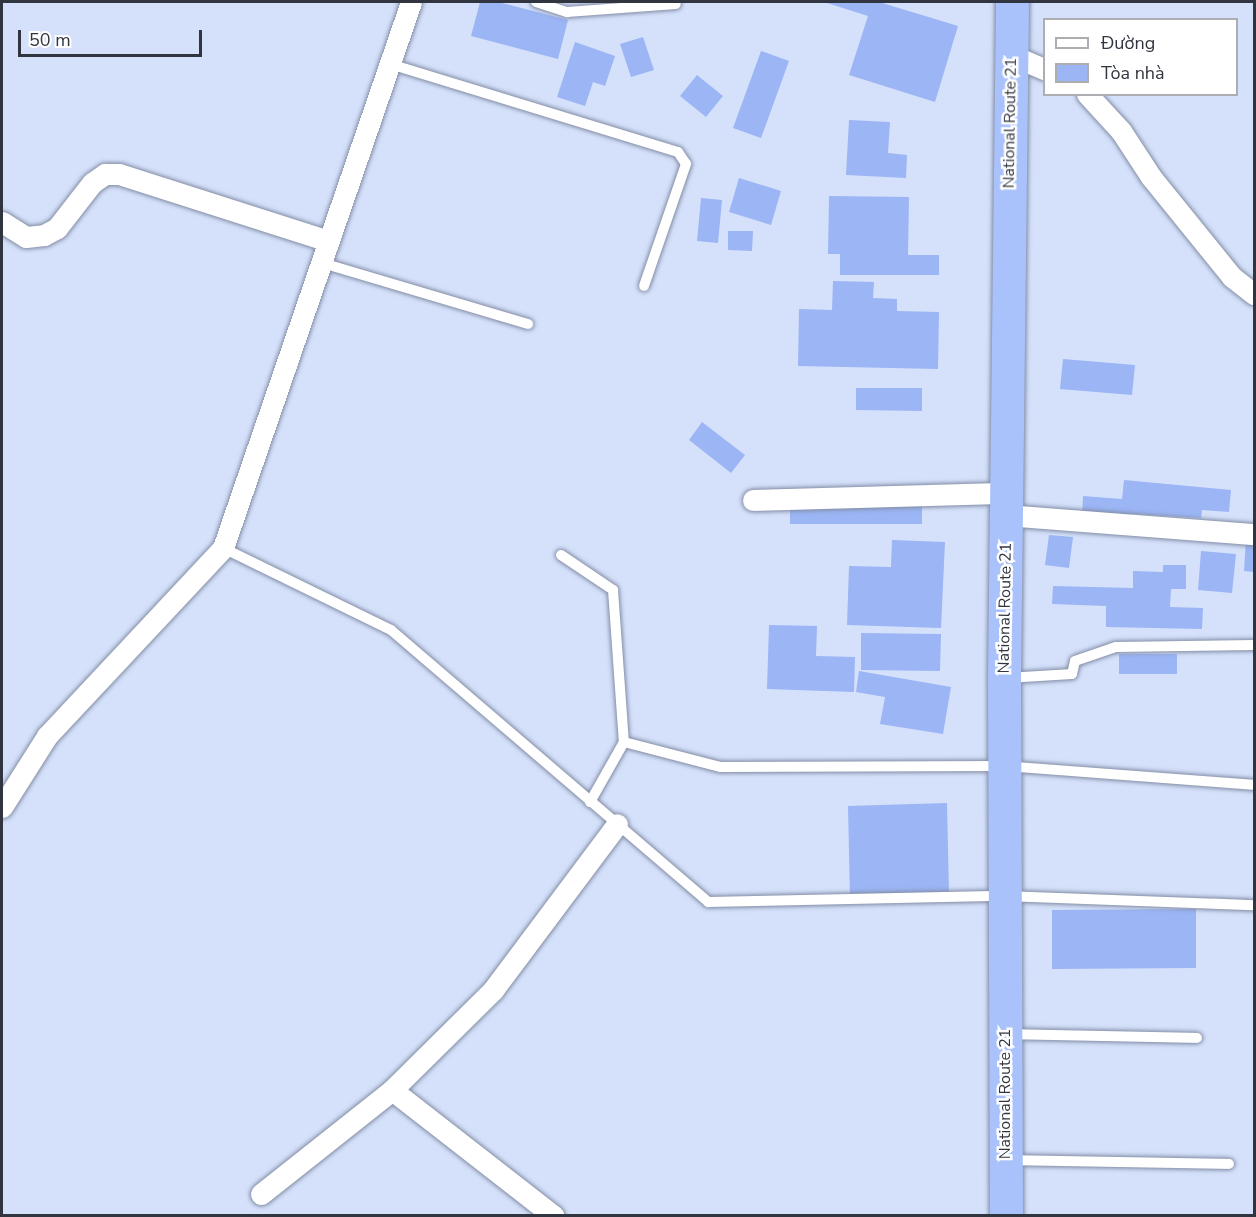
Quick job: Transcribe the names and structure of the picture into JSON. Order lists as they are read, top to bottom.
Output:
{
  "streets": {
    "highway": ["National Route 21"]
  },
  "legend": ["Đường", "Tòa nhà"],
  "scale_bar": "50 m"
}
